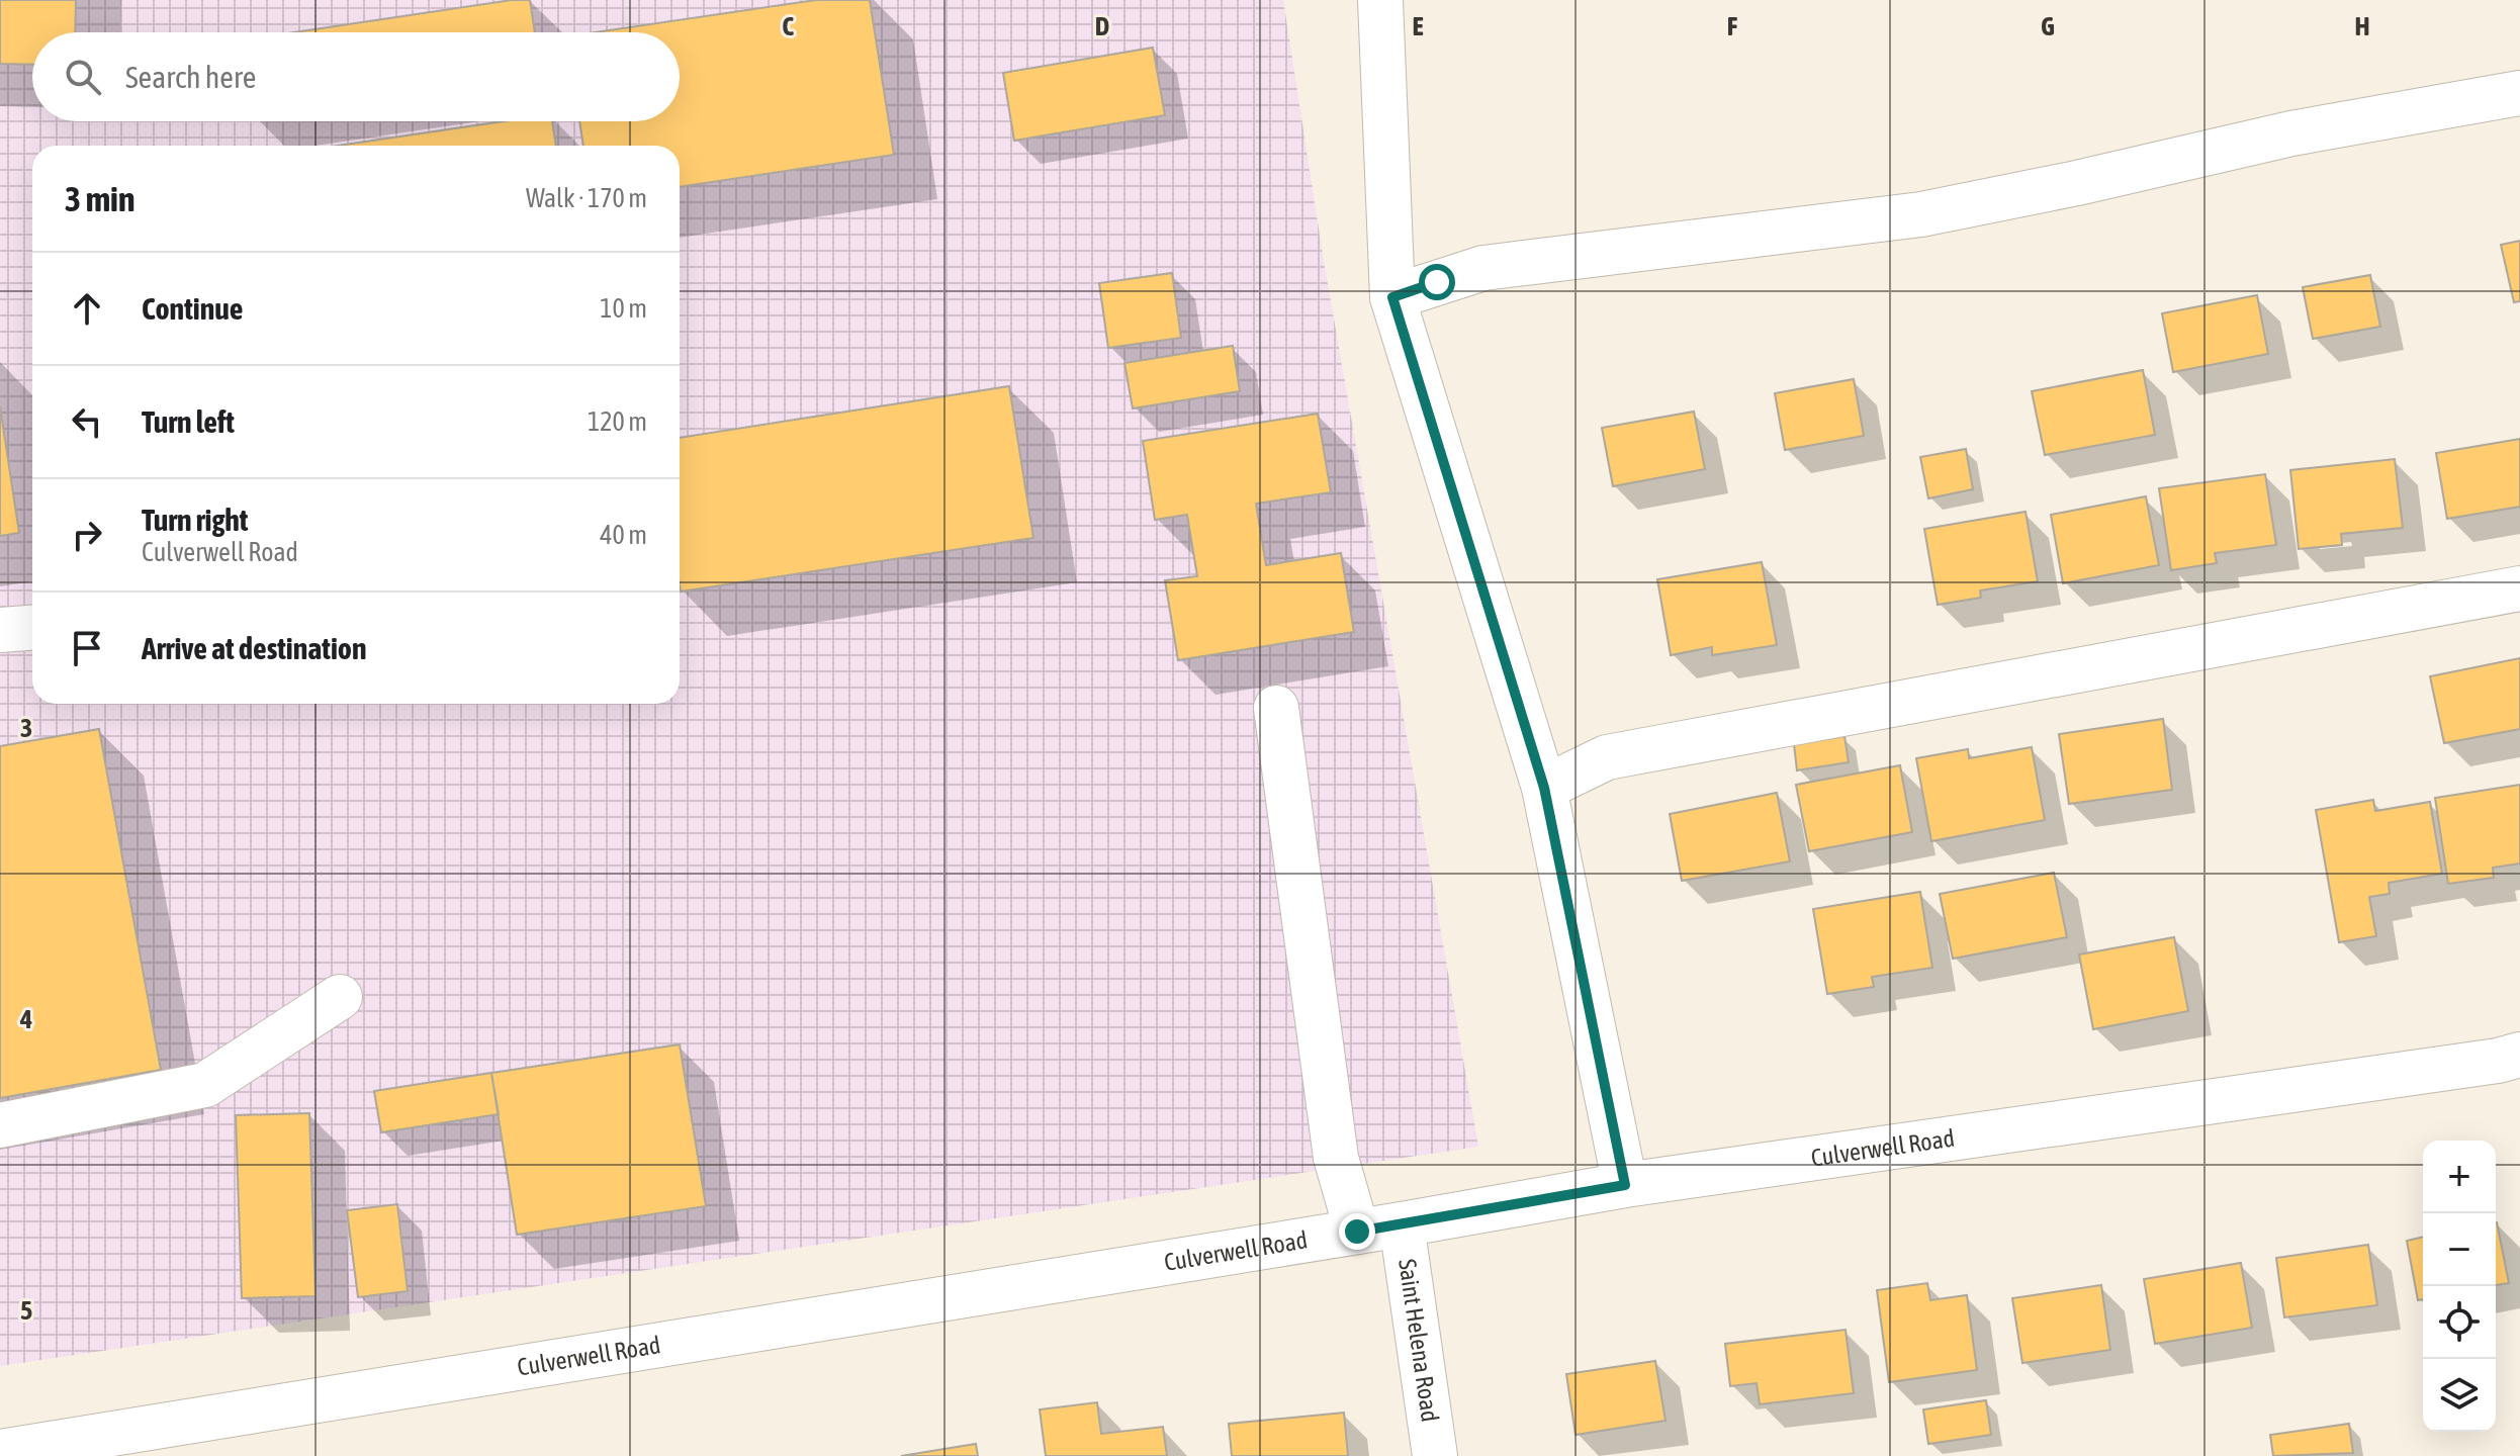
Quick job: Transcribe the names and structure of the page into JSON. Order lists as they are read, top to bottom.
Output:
{
  "streets": {
    "street": ["Culverwell Road", "Saint Helena Road"]
  },
  "crossings": [
    ["Culverwell Road", "Saint Helena Road"]
  ],
  "page": {
    "search": "Search here",
    "heading": ["3 min", "Walk · 170 m"],
    "list": [
      ["Continue", "10 m"],
      ["Turn left", "120 m"],
      ["Turn right", "Culverwell Road", "40 m"],
      "Arrive at destination"
    ],
    "map_buttons": ["+", "−"]
  },
  "grid": {
    "columns": [
      "C",
      "D",
      "E",
      "F",
      "G",
      "H"
    ],
    "rows": ["3", "4", "5"]
  }
}
